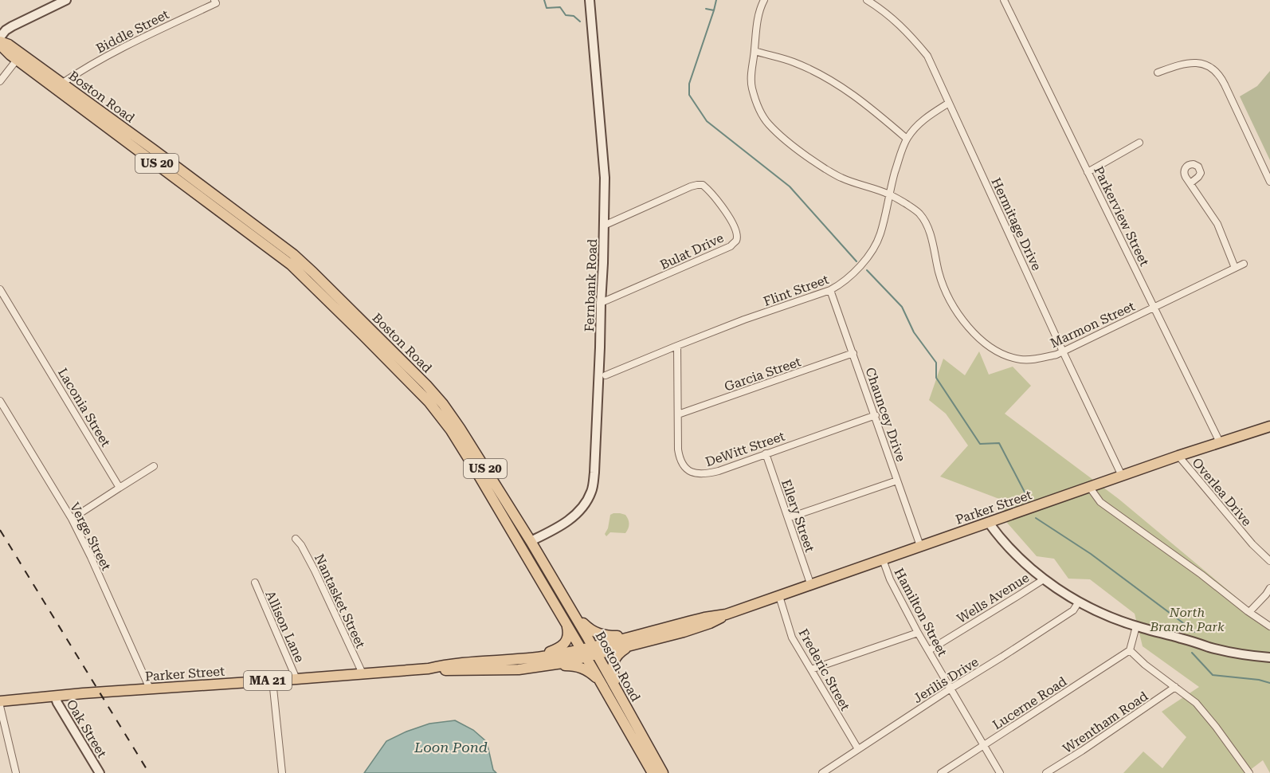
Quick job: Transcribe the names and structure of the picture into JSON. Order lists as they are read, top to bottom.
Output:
{
  "streets": {
    "main road": [
      "Boston Road",
      "US 20",
      "Fernbank Road",
      "Parker Street",
      "MA 21",
      "Oak Street"
    ],
    "street": [
      "Biddle Street",
      "Parkerview Street",
      "Hermitage Drive",
      "Bulat Drive",
      "Flint Street",
      "Marmon Street",
      "Garcia Street",
      "Laconia Street",
      "Chauncey Drive",
      "DeWitt Street",
      "Overlea Drive",
      "Ellery Street",
      "Verge Street",
      "Wells Avenue",
      "Nantasket Street",
      "Hamilton Street",
      "Allison Lane",
      "Frederic Street",
      "Jerilis Drive",
      "Lucerne Road",
      "Wrentham Road"
    ]
  },
  "crossings": [
    ["Biddle Street", "Boston Road"],
    ["Boston Road", "Fernbank Road"],
    ["Boston Road", "Parker Street"],
    ["Parkerview Street", "Marmon Street"],
    ["Parkerview Street", "Parker Street"],
    ["Hermitage Drive", "Flint Street"],
    ["Hermitage Drive", "Marmon Street"],
    ["Hermitage Drive", "Parker Street"],
    ["Bulat Drive", "Fernbank Road"],
    ["Flint Street", "Marmon Street"],
    ["Flint Street", "Chauncey Drive"],
    ["Flint Street", "DeWitt Street"],
    ["Garcia Street", "Chauncey Drive"],
    ["Garcia Street", "DeWitt Street"],
    ["Chauncey Drive", "DeWitt Street"],
    ["Chauncey Drive", "Parker Street"],
    ["DeWitt Street", "Ellery Street"],
    ["Overlea Drive", "Parker Street"],
    ["Parker Street", "Ellery Street"],
    ["Parker Street", "Verge Street"],
    ["Parker Street", "Nantasket Street"],
    ["Parker Street", "Hamilton Street"],
    ["Parker Street", "Allison Lane"],
    ["Parker Street", "Frederic Street"],
    ["Parker Street", "Oak Street"],
    ["Wells Avenue", "Hamilton Street"],
    ["Hamilton Street", "Jerilis Drive"],
    ["Hamilton Street", "Lucerne Road"],
    ["Frederic Street", "Jerilis Drive"]
  ],
  "water": ["Loon Pond"],
  "parks": ["North Branch Park"]
}
